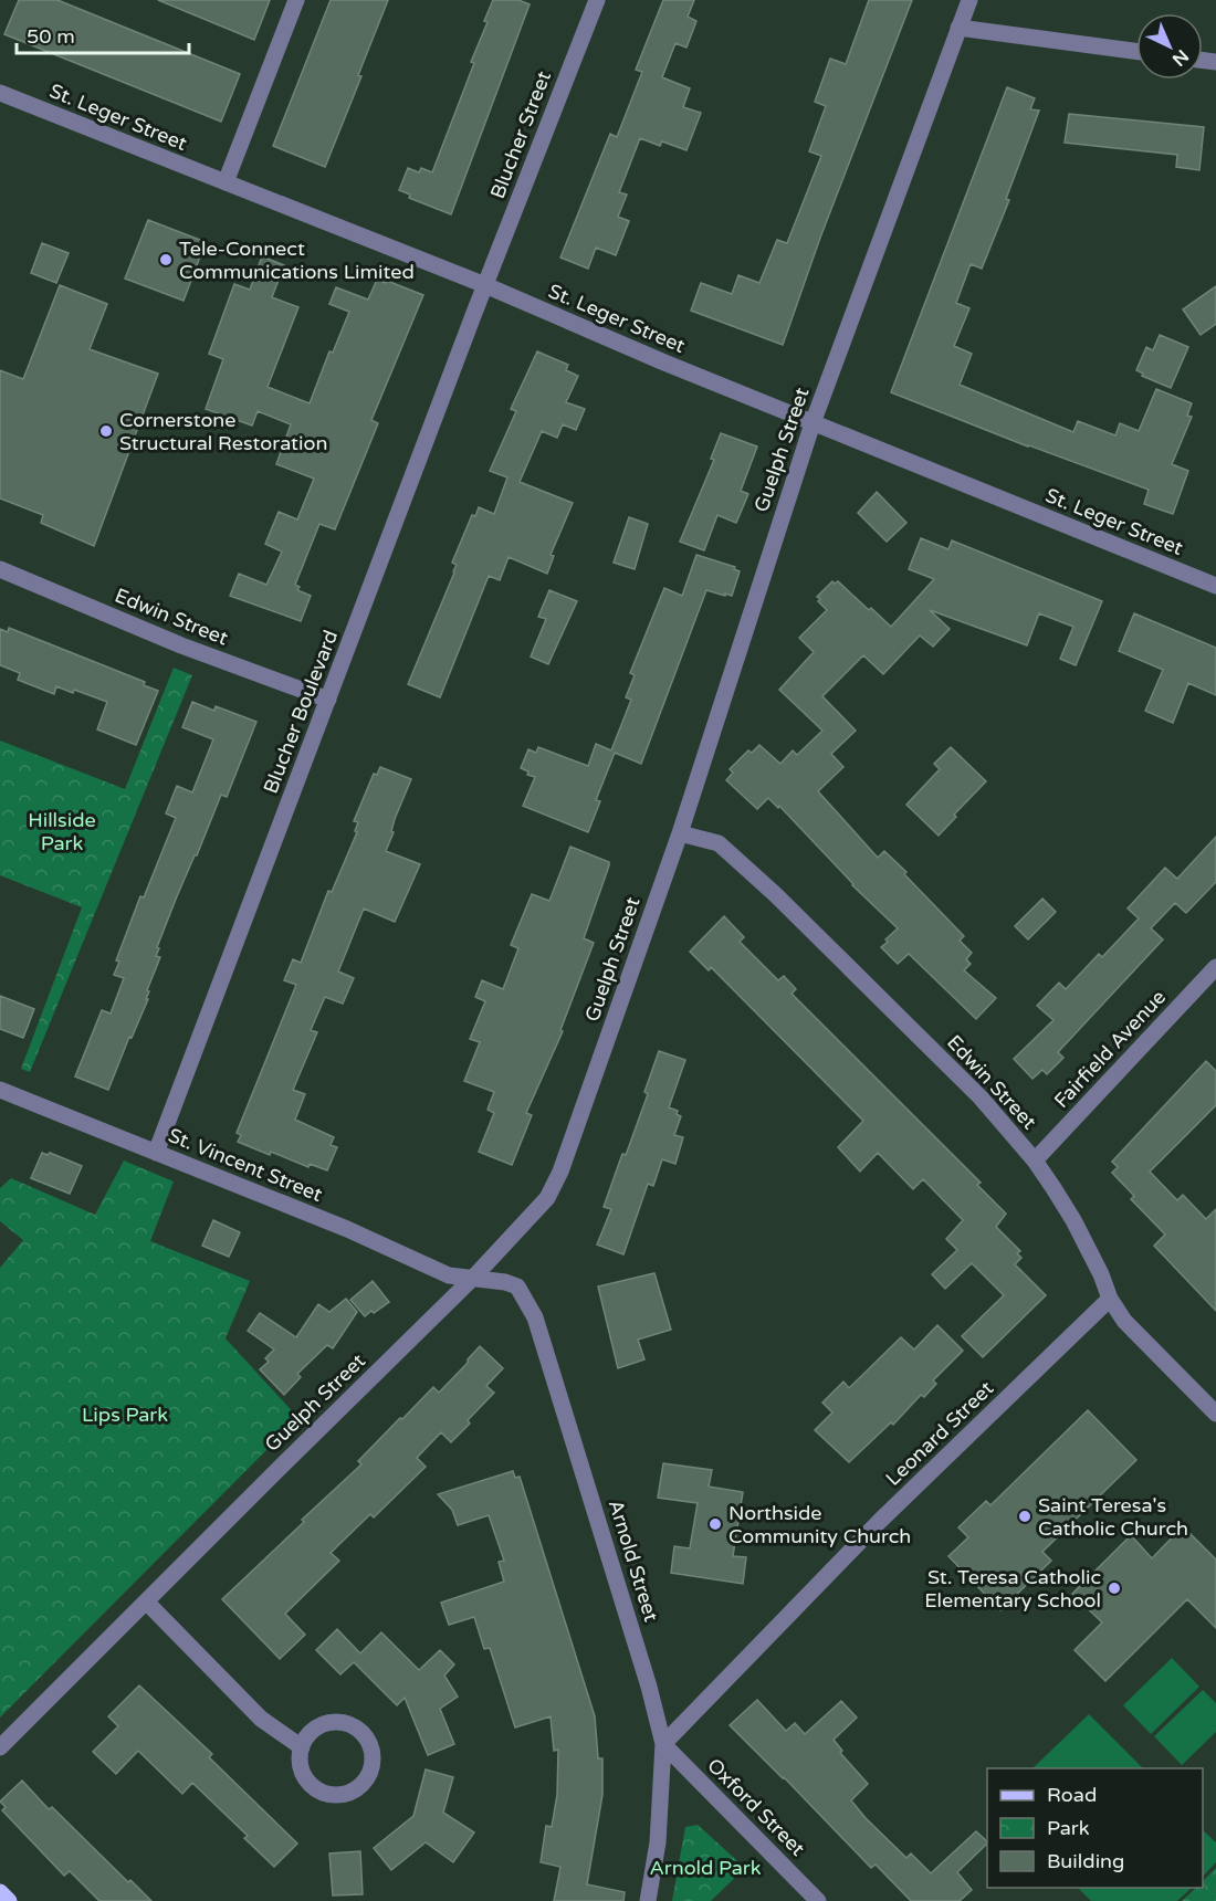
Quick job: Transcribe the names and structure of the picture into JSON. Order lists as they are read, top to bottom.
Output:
{
  "streets": {
    "street": [
      "St. Leger Street",
      "Blucher Street",
      "Guelph Street",
      "Edwin Street",
      "Blucher Boulevard",
      "Fairfield Avenue",
      "St. Vincent Street",
      "Leonard Street",
      "Arnold Street",
      "Oxford Street"
    ]
  },
  "crossings": [
    ["St. Leger Street", "Blucher Street"],
    ["St. Leger Street", "Guelph Street"],
    ["St. Leger Street", "Blucher Boulevard"],
    ["Blucher Street", "Blucher Boulevard"],
    ["Guelph Street", "Edwin Street"],
    ["Guelph Street", "St. Vincent Street"],
    ["Guelph Street", "Arnold Street"],
    ["Edwin Street", "Blucher Boulevard"],
    ["Edwin Street", "Fairfield Avenue"],
    ["Edwin Street", "Leonard Street"],
    ["Blucher Boulevard", "St. Vincent Street"],
    ["St. Vincent Street", "Arnold Street"],
    ["Leonard Street", "Arnold Street"],
    ["Leonard Street", "Oxford Street"],
    ["Arnold Street", "Oxford Street"]
  ],
  "parks": ["Hillside Park", "Lips Park", "Arnold Park"],
  "places": [
    "Tele-Connect Communications Limited",
    "Cornerstone Structural Restoration",
    "Saint Teresa's Catholic Church",
    "Northside Community Church",
    "St. Teresa Catholic Elementary School"
  ],
  "legend": ["Road", "Park", "Building"],
  "scale_bar": "50 m",
  "north": "bottom right"
}
